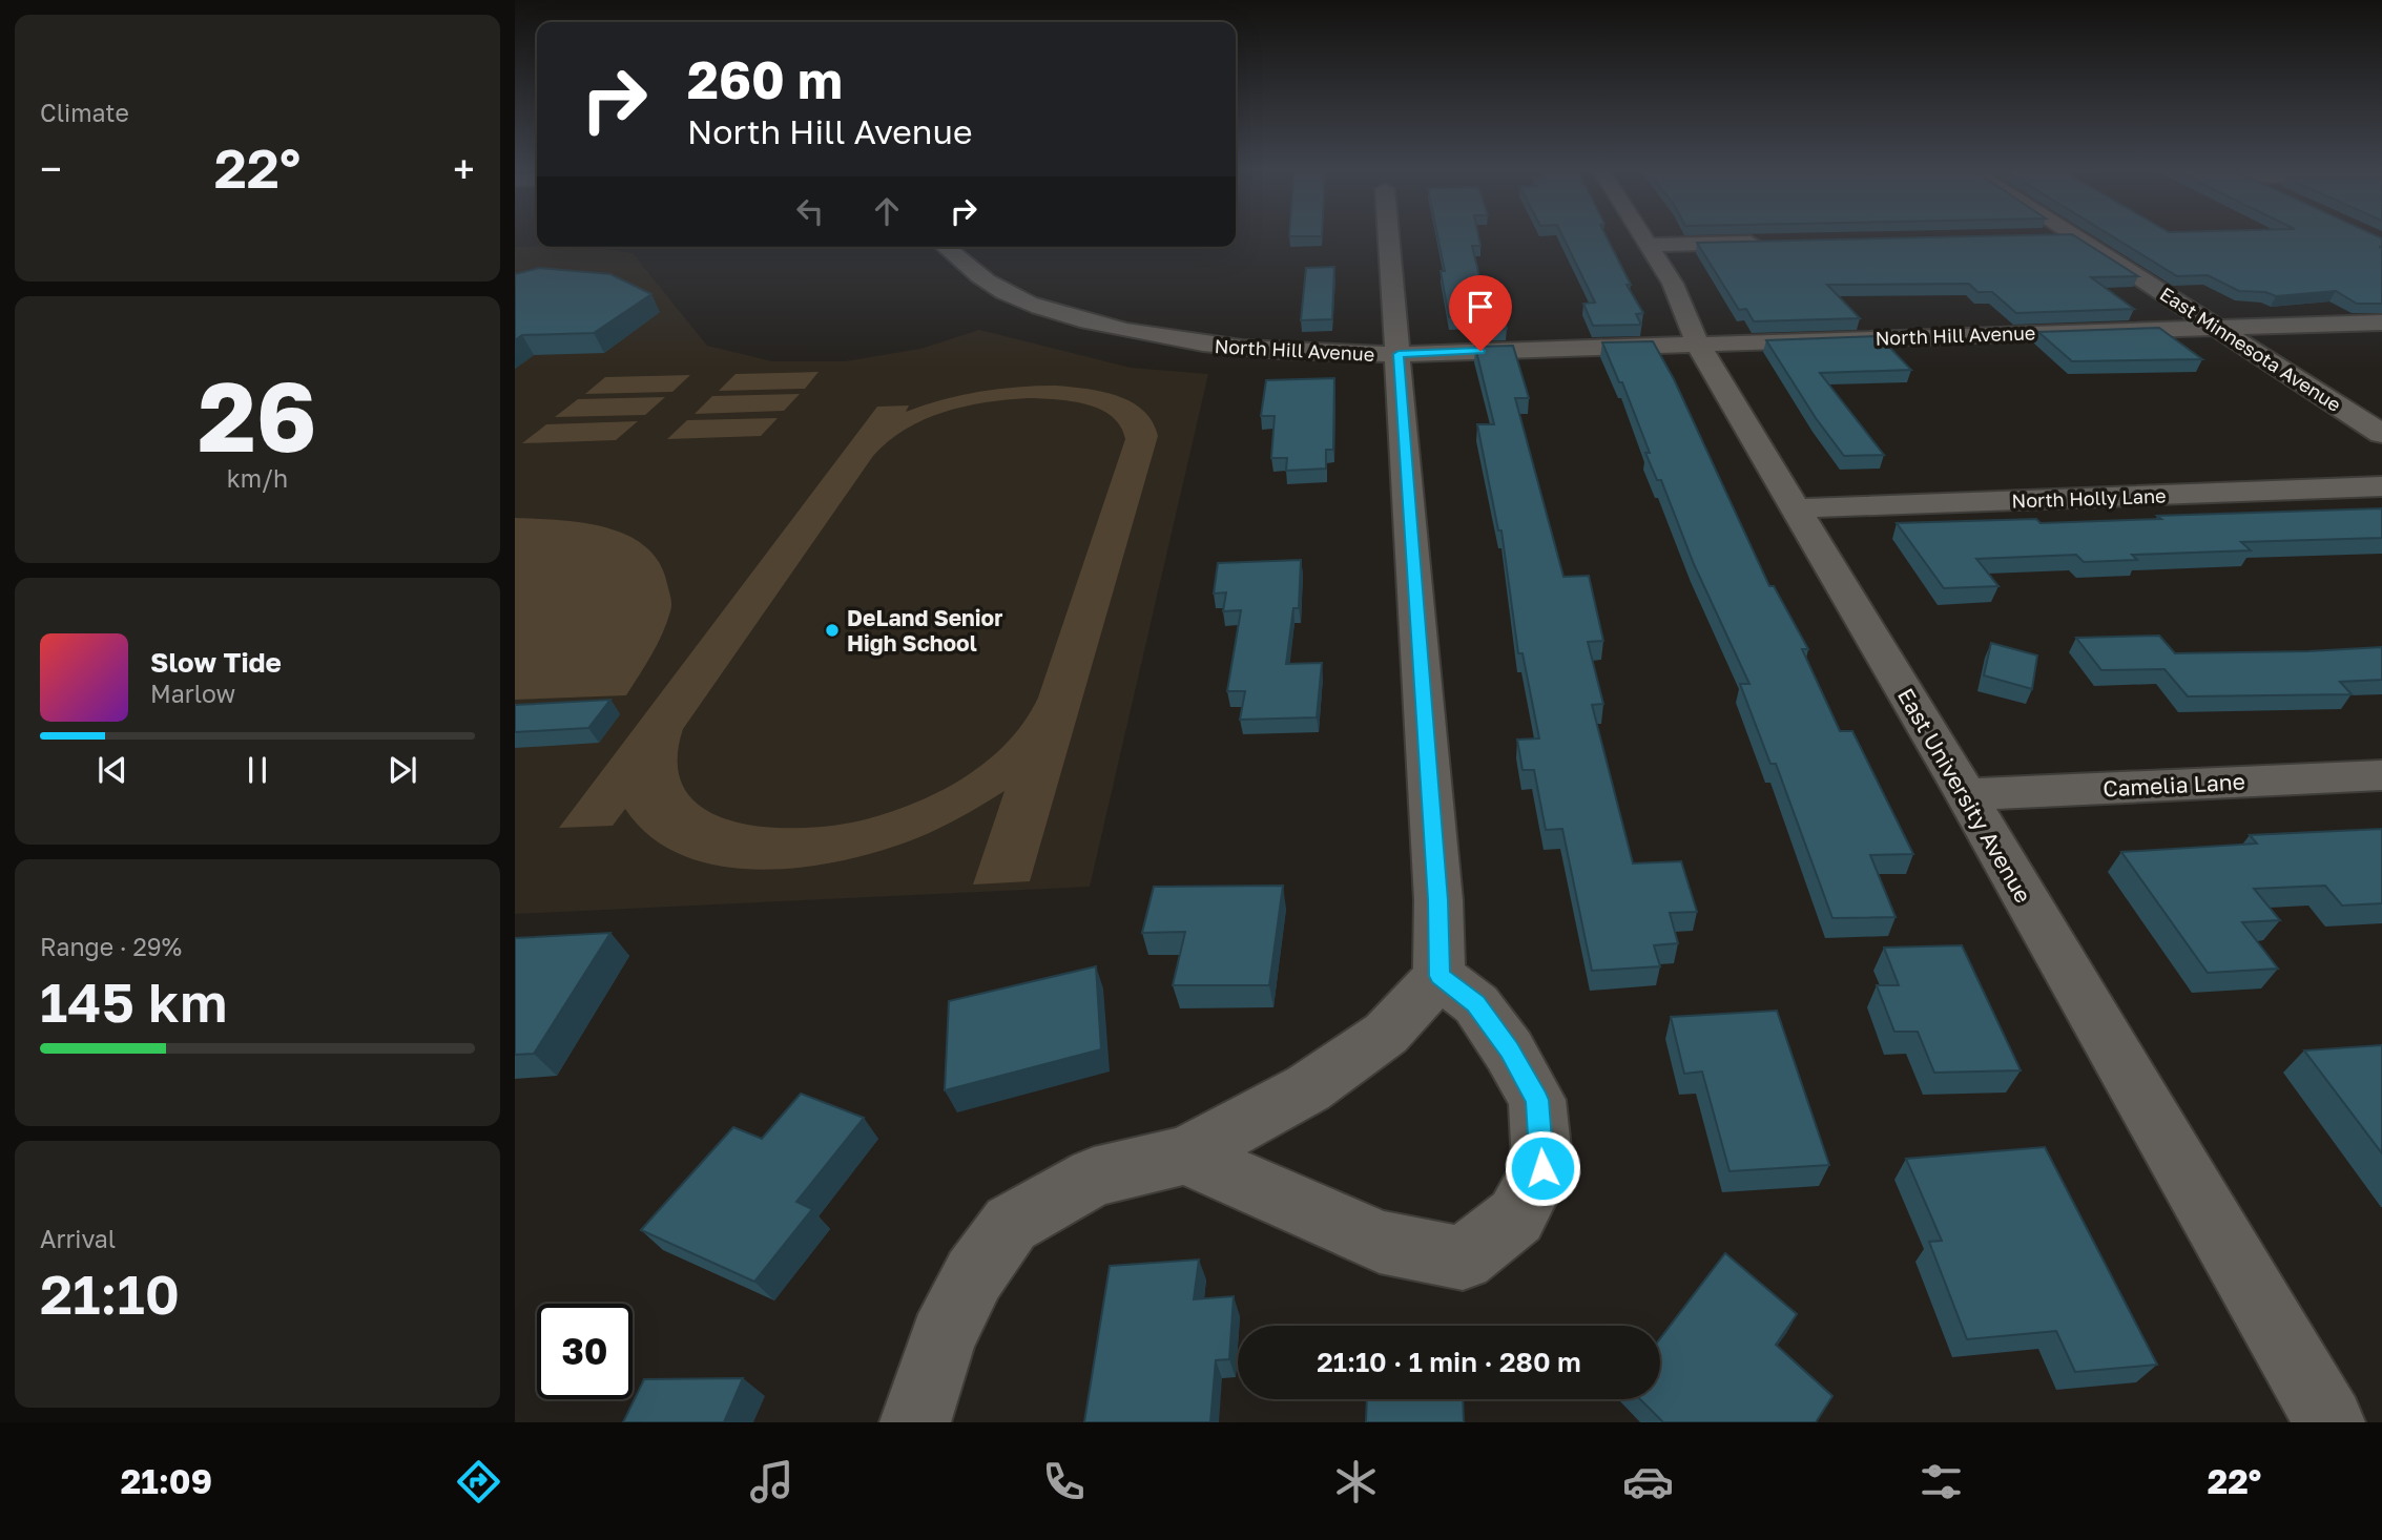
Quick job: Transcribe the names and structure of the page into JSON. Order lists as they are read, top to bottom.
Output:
{
  "streets": {
    "street": [
      "North Hill Avenue",
      "East Minnesota Avenue",
      "North Holly Lane",
      "Camelia Lane",
      "East University Avenue"
    ]
  },
  "crossings": [
    ["North Hill Avenue", "East Minnesota Avenue"],
    ["North Hill Avenue", "East University Avenue"],
    ["North Holly Lane", "East University Avenue"],
    ["Camelia Lane", "East University Avenue"]
  ],
  "places": ["DeLand Senior High School"],
  "page": {
    "tile": [
      "Climate",
      ["26", "km/h"],
      ["Range · 29%", "145 km"],
      ["Arrival", "21:10"]
    ],
    "turn": ["260 m", "North Hill Avenue"],
    "heat": ["−", "22°", "+"],
    "song": ["Slow Tide", "Marlow"],
    "limit": "30",
    "trip": "21:10 · 1 min · 280 m",
    "tabs": ["21:09", "22°"]
  }
}
